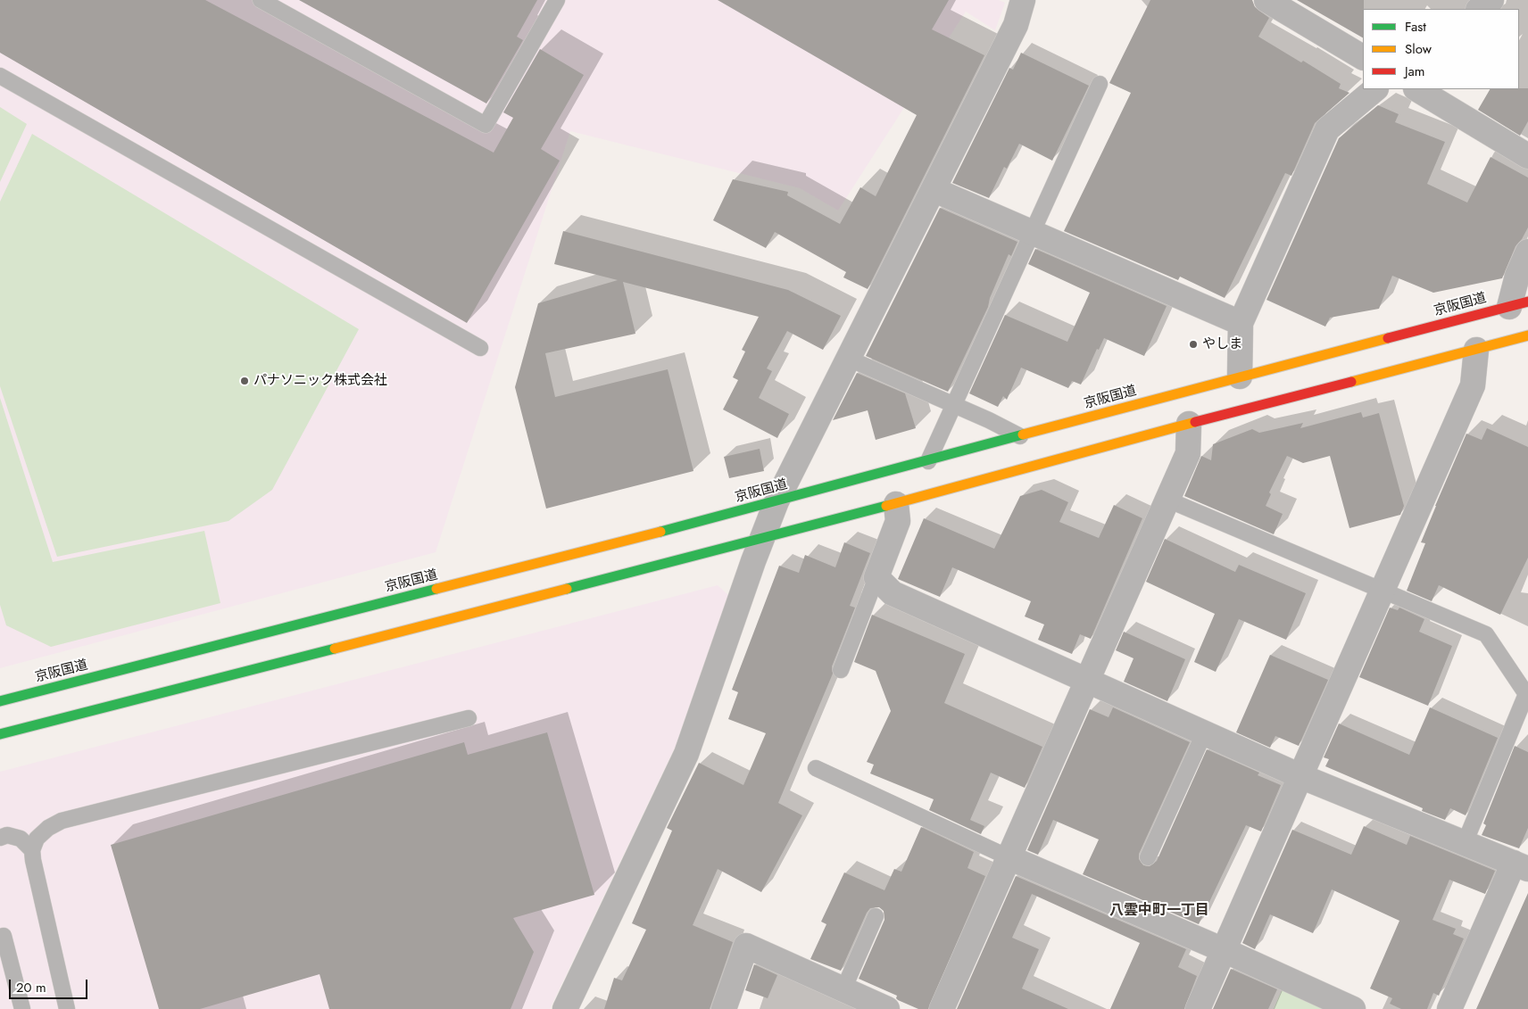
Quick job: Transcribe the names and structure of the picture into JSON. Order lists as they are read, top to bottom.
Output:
{
  "streets": {
    "highway": ["京阪国道"]
  },
  "districts": ["八雲中町一丁目"],
  "places": ["やしま", "パナソニック株式会社"],
  "legend": ["Fast", "Slow", "Jam"],
  "scale_bar": "20 m"
}
